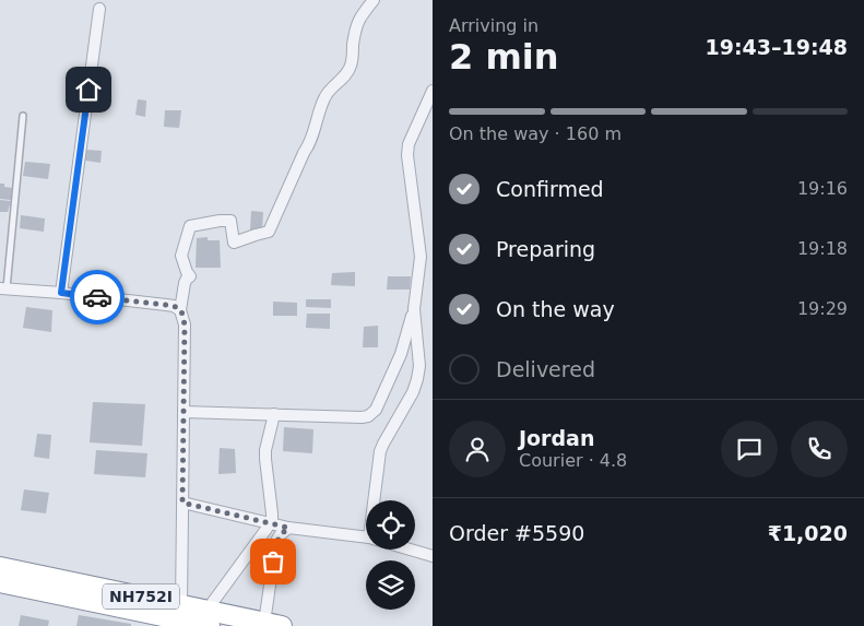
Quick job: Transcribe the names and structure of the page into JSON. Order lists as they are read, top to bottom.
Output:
{
  "streets": {
    "highway": ["NH752I"]
  },
  "page": {
    "heading": ["2 min", "Arriving in", "19:43–19:48"],
    "panel": [
      "Jordan",
      "Courier · 4.8",
      "Order #5590",
      "₹1,020"
    ],
    "bar": "On the way · 160 m",
    "list": [
      ["Confirmed", "19:16"],
      ["Preparing", "19:18"],
      ["On the way", "19:29"],
      "Delivered"
    ]
  }
}
